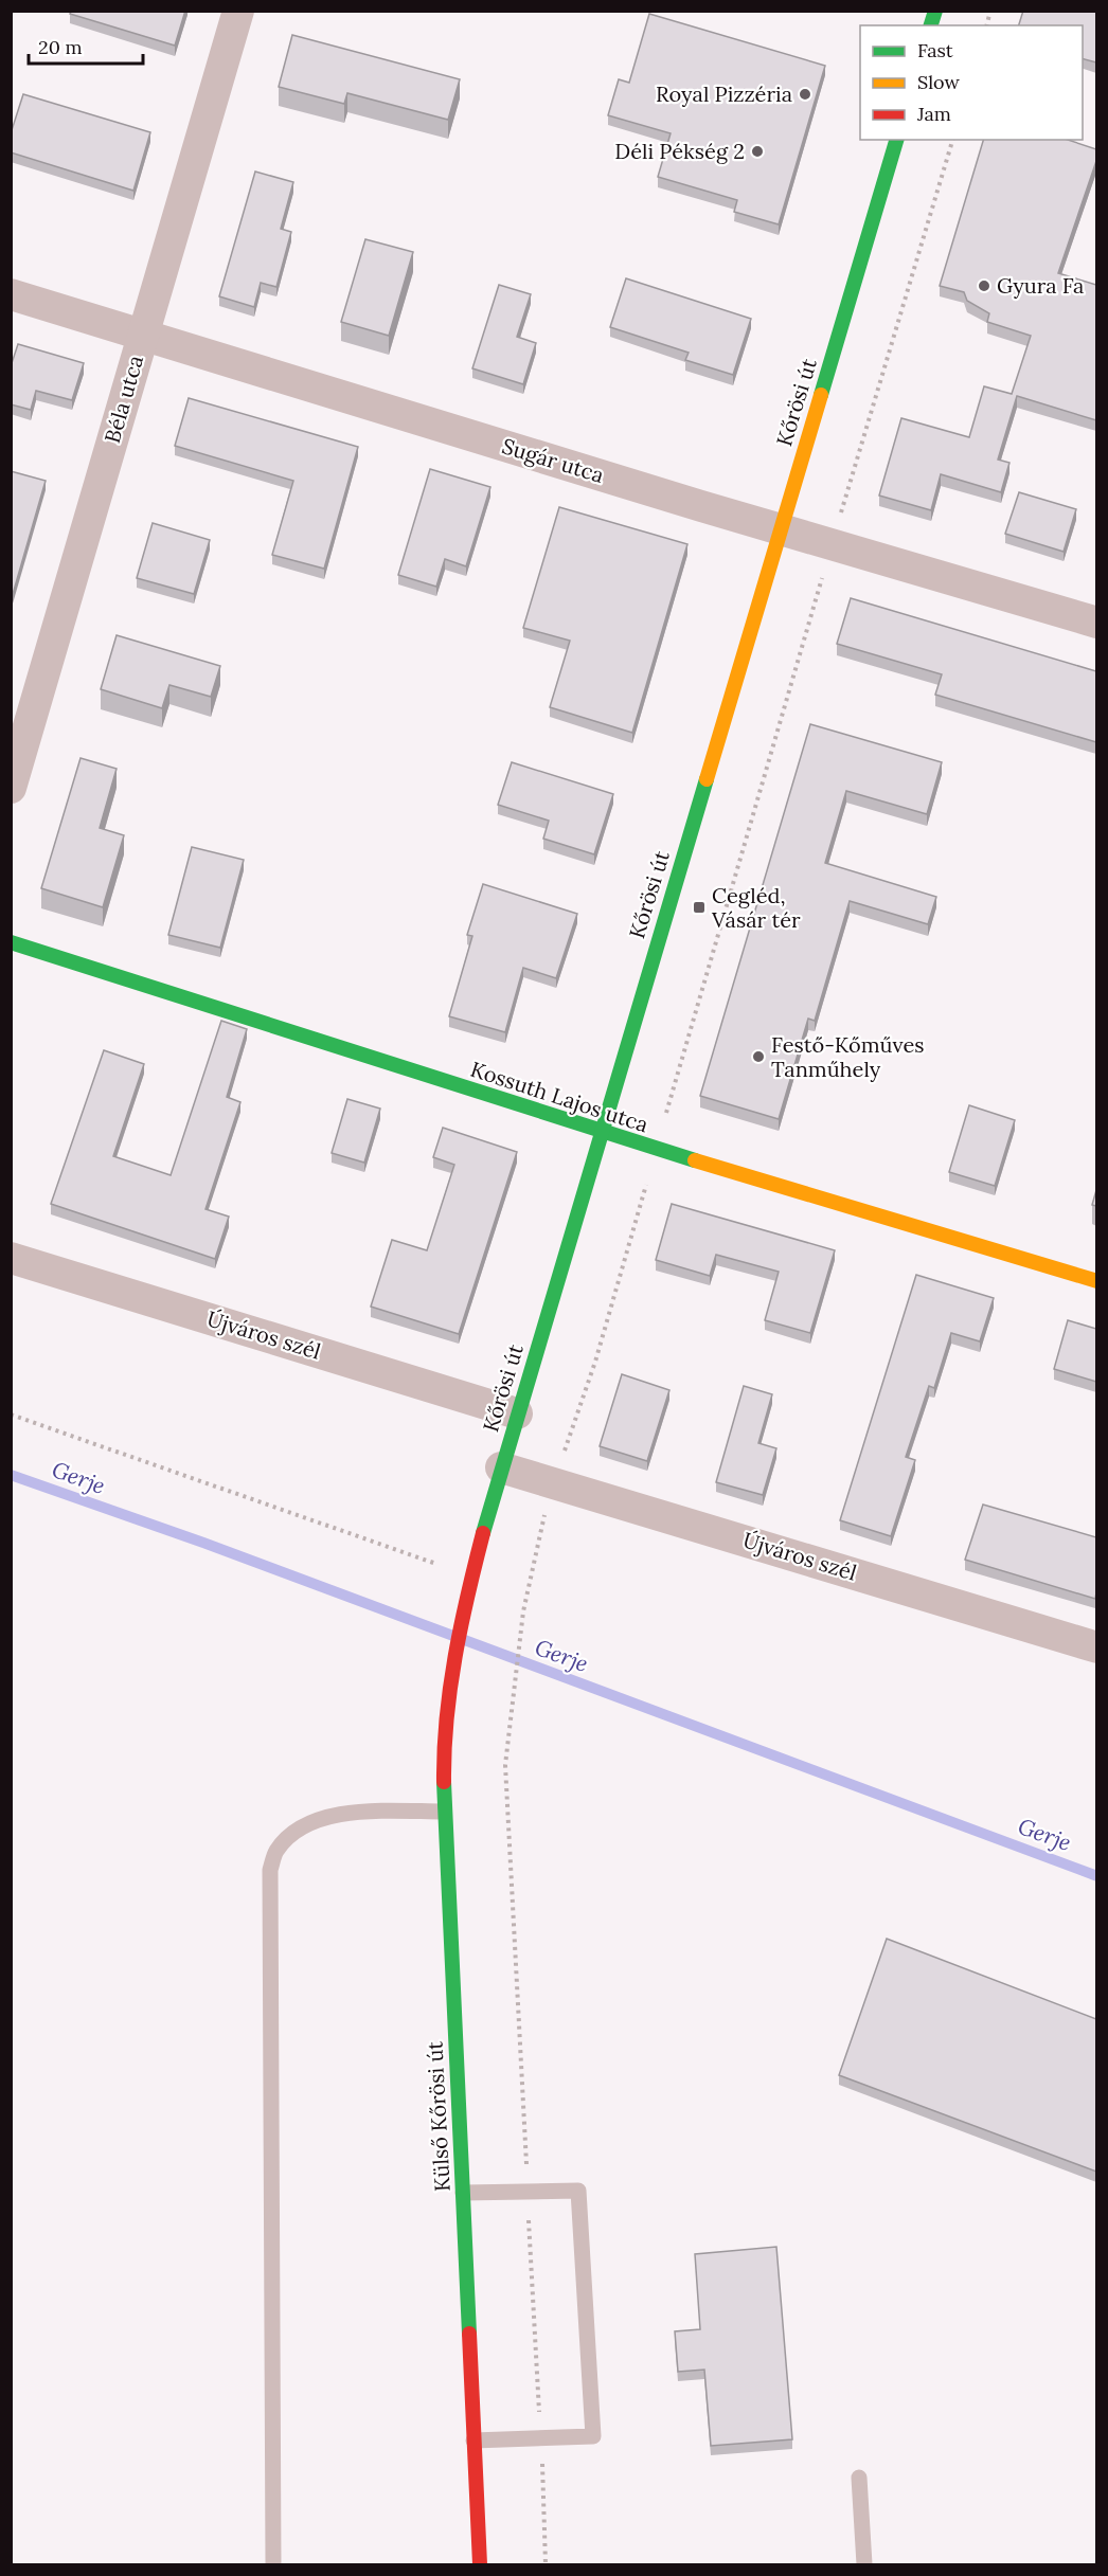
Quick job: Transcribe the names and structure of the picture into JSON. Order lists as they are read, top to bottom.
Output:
{
  "streets": {
    "main road": ["Kőrösi út", "Kossuth Lajos utca", "Külső Kőrösi út"],
    "street": ["Béla utca", "Sugár utca", "Újváros szél"]
  },
  "crossings": [
    ["Béla utca", "Sugár utca"],
    ["Kőrösi út", "Sugár utca"],
    ["Kőrösi út", "Kossuth Lajos utca"],
    ["Kőrösi út", "Újváros szél"],
    ["Kőrösi út", "Külső Kőrösi út"]
  ],
  "water": ["Gerje"],
  "places": {
    "other": [
      "Royal Pizzéria",
      "Déli Pékség 2",
      "Gyura Fa",
      "Festő-Kőműves Tanműhely"
    ],
    "transit": ["Cegléd, Vásár tér"]
  },
  "legend": ["Fast", "Slow", "Jam"],
  "scale_bar": "20 m"
}
